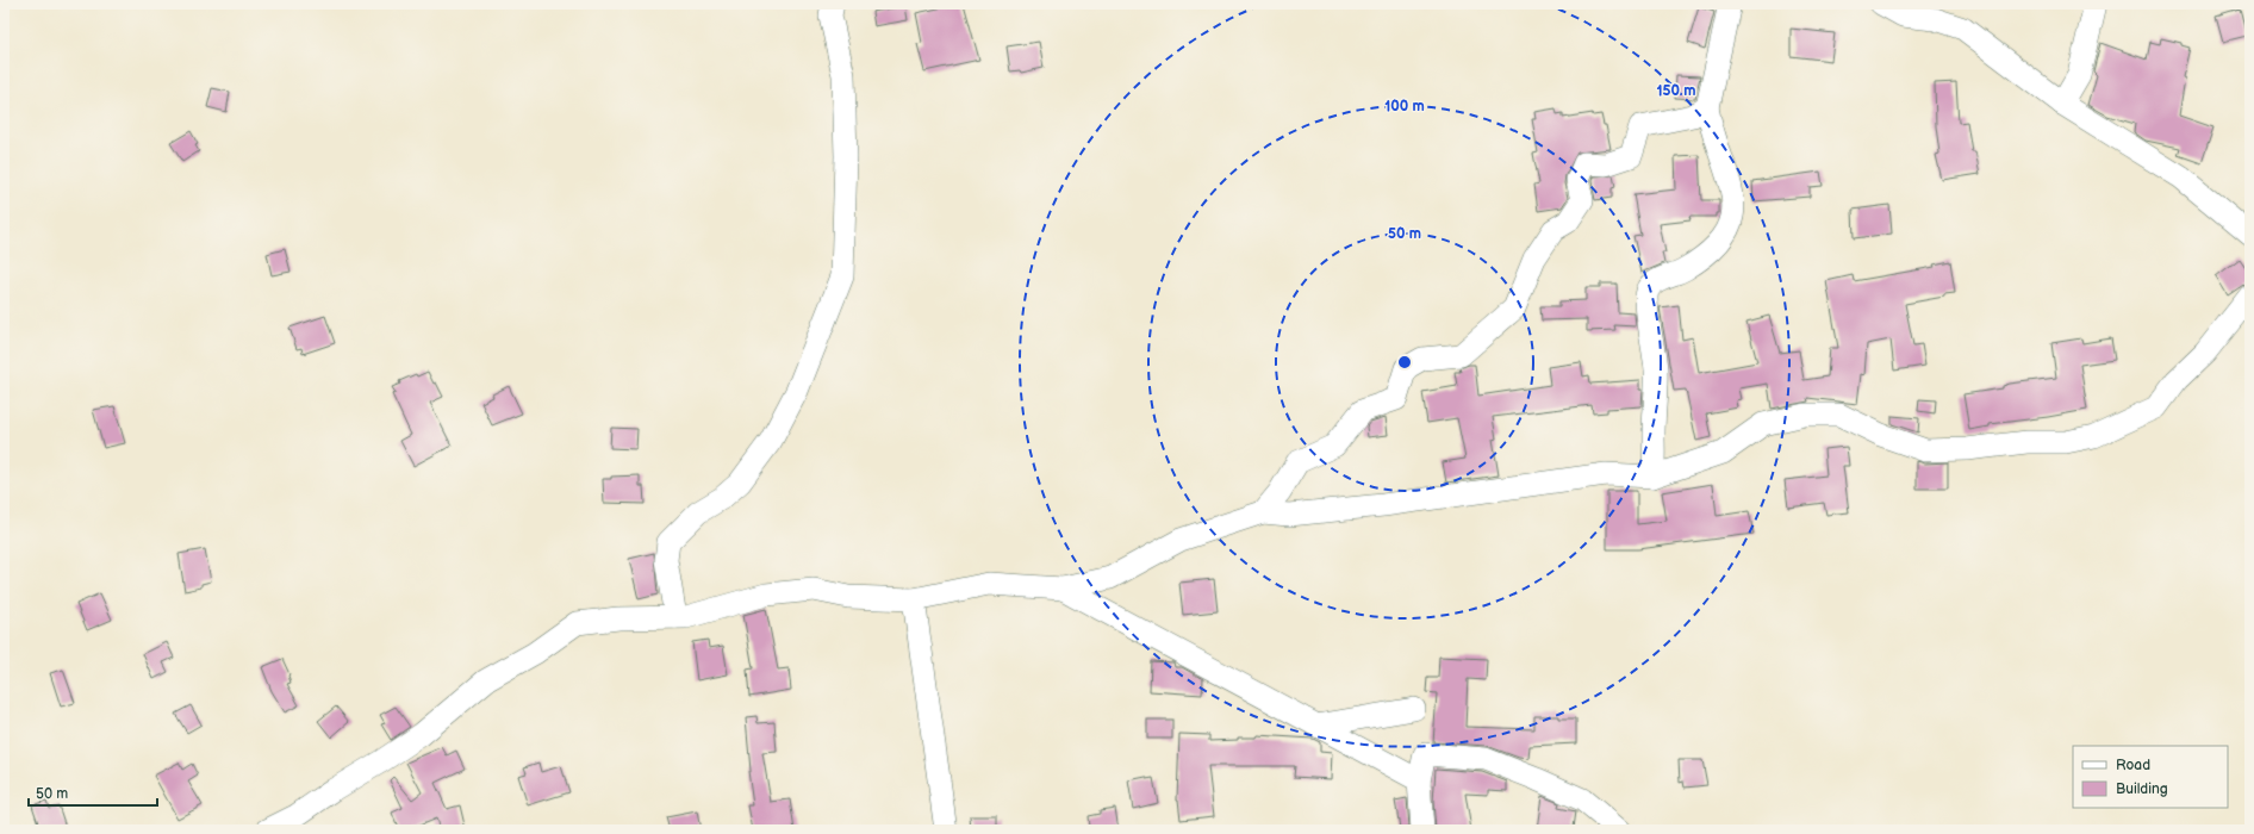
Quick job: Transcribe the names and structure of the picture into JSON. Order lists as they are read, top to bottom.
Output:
{
  "legend": ["Road", "Building"],
  "scale_bar": "50 m",
  "rings": ["150 m", "100 m", "50 m"]
}
